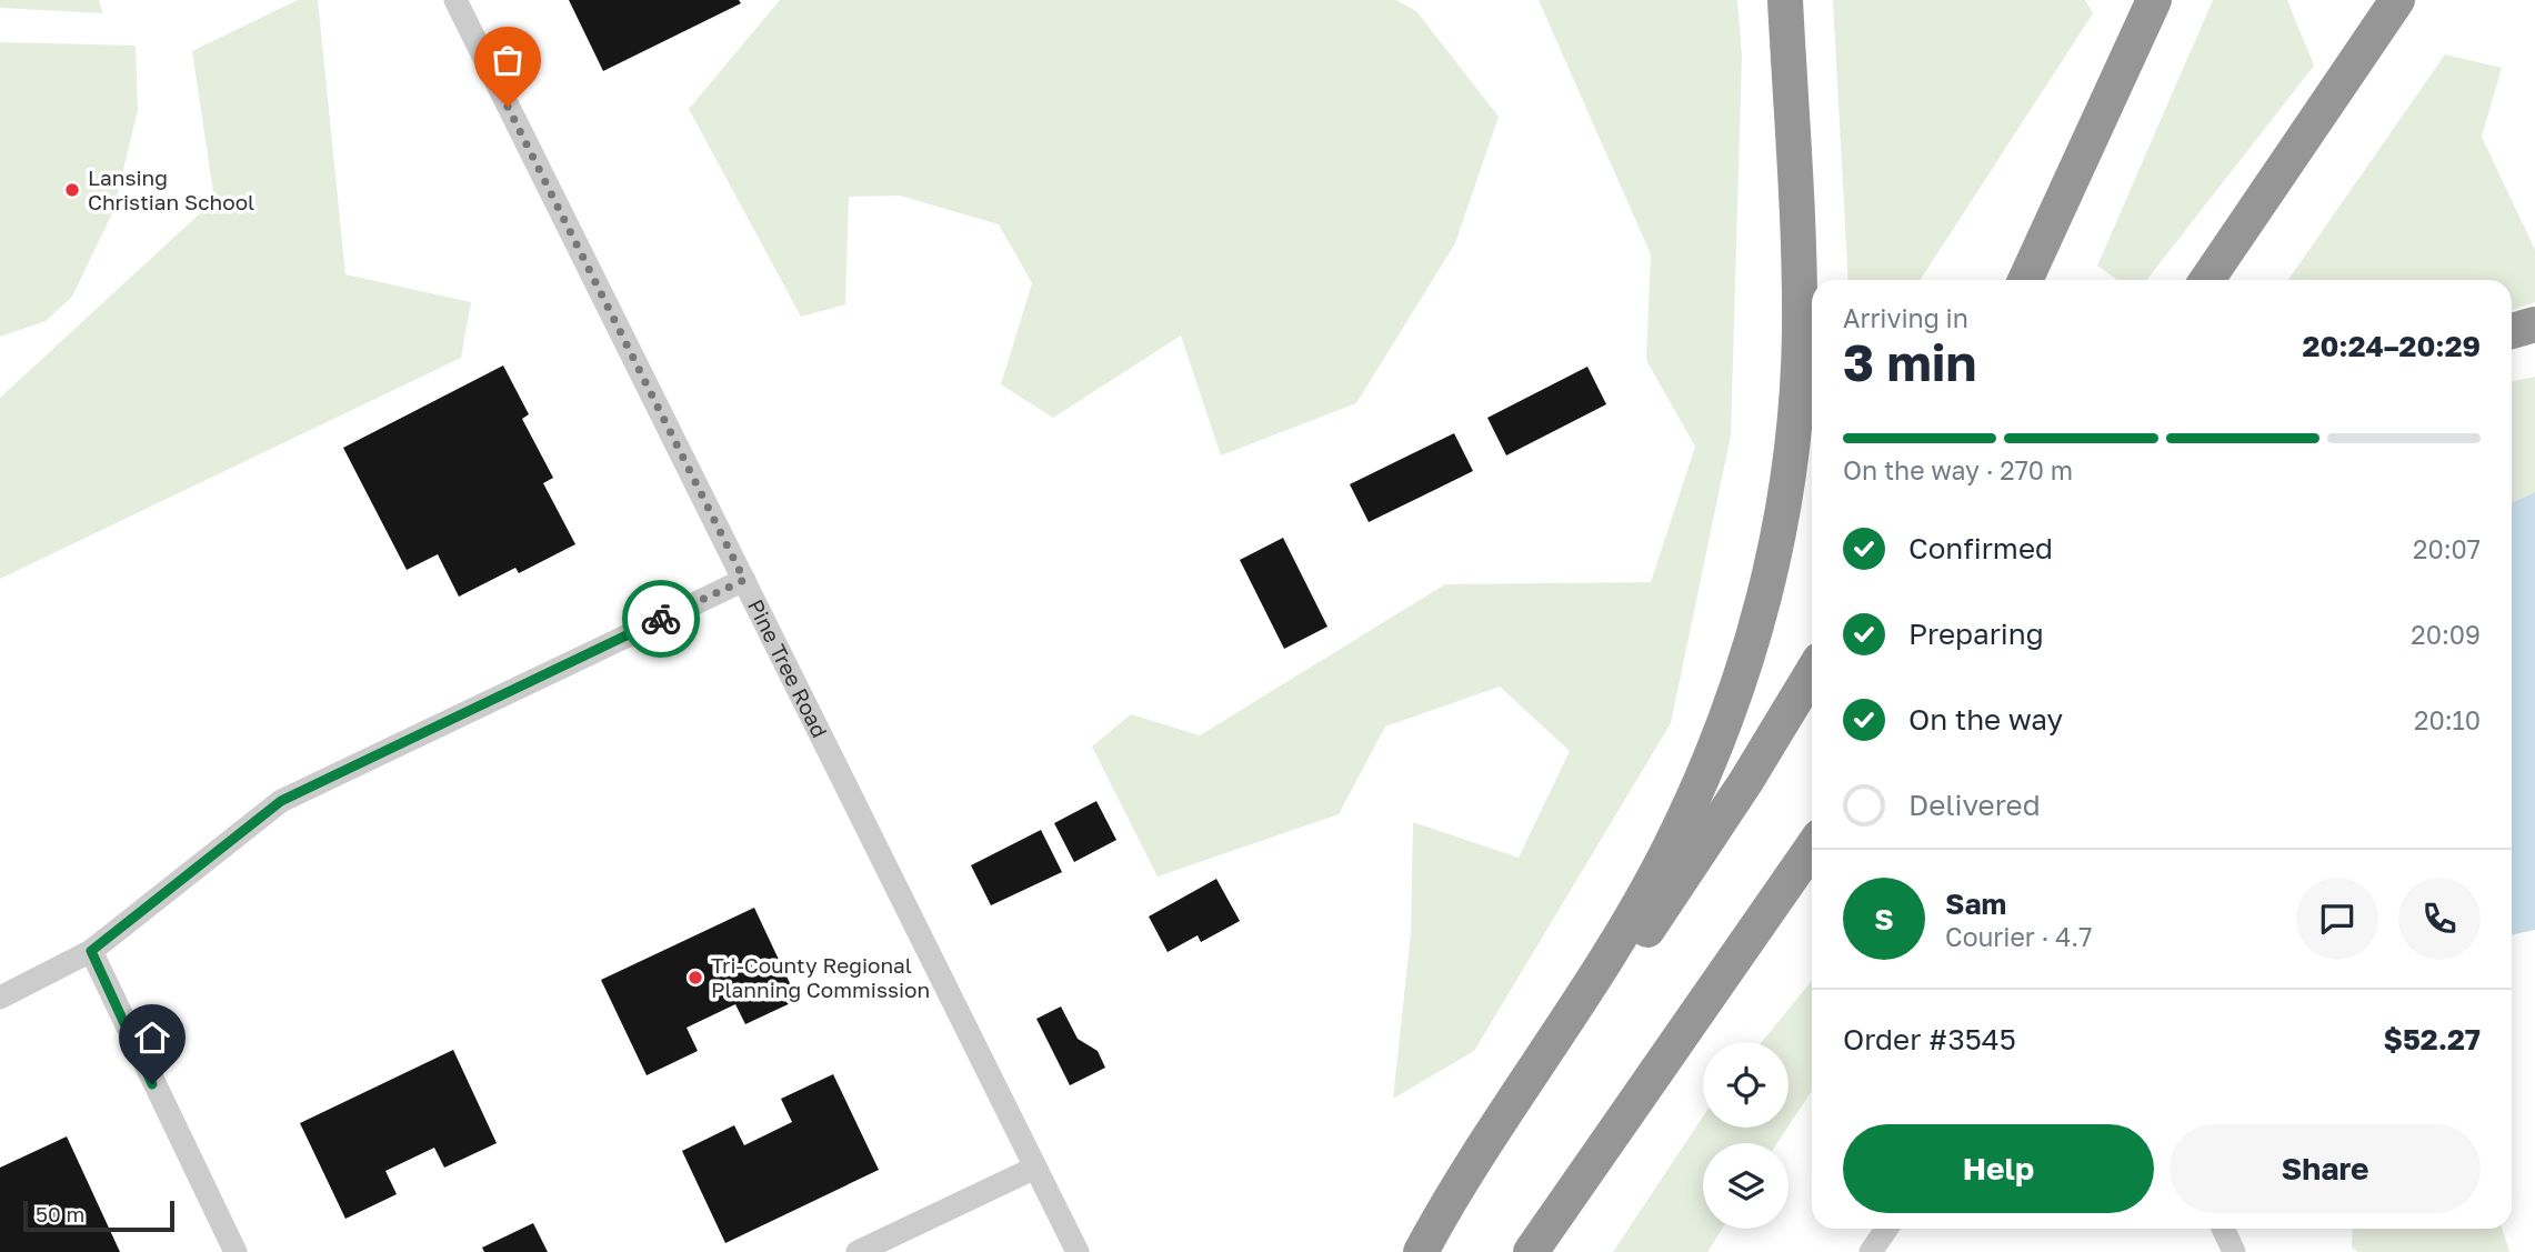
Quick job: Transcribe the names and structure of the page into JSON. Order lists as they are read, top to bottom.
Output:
{
  "streets": {
    "street": ["Pine Tree Road"]
  },
  "places": ["Lansing Christian School", "Tri-County Regional Planning Commission"],
  "scale_bar": "50 m",
  "page": {
    "heading": ["3 min", "Arriving in", "20:24–20:29"],
    "panel": [
      "Sam",
      "Courier · 4.7",
      "Order #3545",
      "$52.27"
    ],
    "bar": "On the way · 270 m",
    "list": [
      ["Confirmed", "20:07"],
      ["Preparing", "20:09"],
      ["On the way", "20:10"],
      "Delivered"
    ],
    "round": "S",
    "buttons": ["Help", "Share"],
    "scale": "50 m"
  }
}
